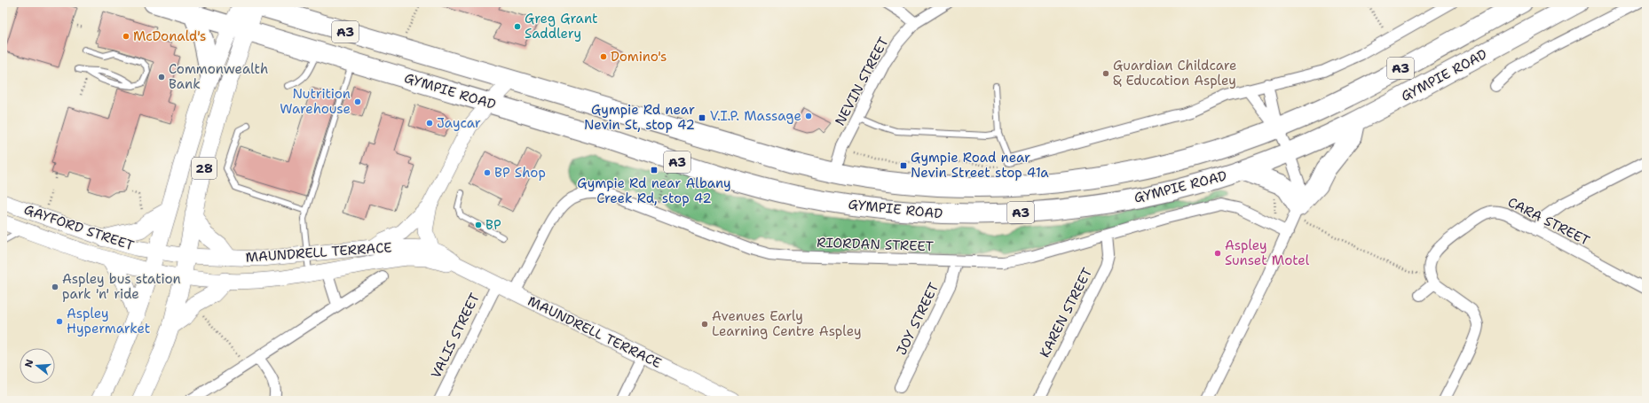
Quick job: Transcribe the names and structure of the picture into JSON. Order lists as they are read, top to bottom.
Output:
{
  "streets": {
    "highway": ["A3", "GYMPIE ROAD"],
    "main road": ["28", "GAYFORD STREET", "MAUNDRELL TERRACE"],
    "street": [
      "NEVIN STREET",
      "CARA STREET",
      "RIORDAN STREET",
      "KAREN STREET",
      "JOY STREET",
      "VALIS STREET"
    ]
  },
  "crossings": [
    ["GYMPIE ROAD", "NEVIN STREET"],
    ["GYMPIE ROAD", "28"],
    ["28", "GAYFORD STREET"],
    ["28", "MAUNDRELL TERRACE"],
    ["GAYFORD STREET", "MAUNDRELL TERRACE"],
    ["RIORDAN STREET", "MAUNDRELL TERRACE"],
    ["RIORDAN STREET", "KAREN STREET"],
    ["RIORDAN STREET", "JOY STREET"],
    ["MAUNDRELL TERRACE", "VALIS STREET"]
  ],
  "places": {
    "other": [
      "Greg Grant Saddlery",
      "McDonald's",
      "Domino's",
      "Guardian Childcare & Education Aspley",
      "Commonwealth Bank",
      "Nutrition Warehouse",
      "V.I.P. Massage",
      "Jaycar",
      "BP Shop",
      "BP",
      "Aspley Sunset Motel",
      "Aspley bus station park 'n' ride",
      "Aspley Hypermarket",
      "Avenues Early Learning Centre Aspley"
    ],
    "transit": ["Gympie Rd near Nevin St, stop 42", "Gympie Road near Nevin Street stop 41a", "Gympie Rd near Albany Creek Rd, stop 42"]
  },
  "north": "left"
}
